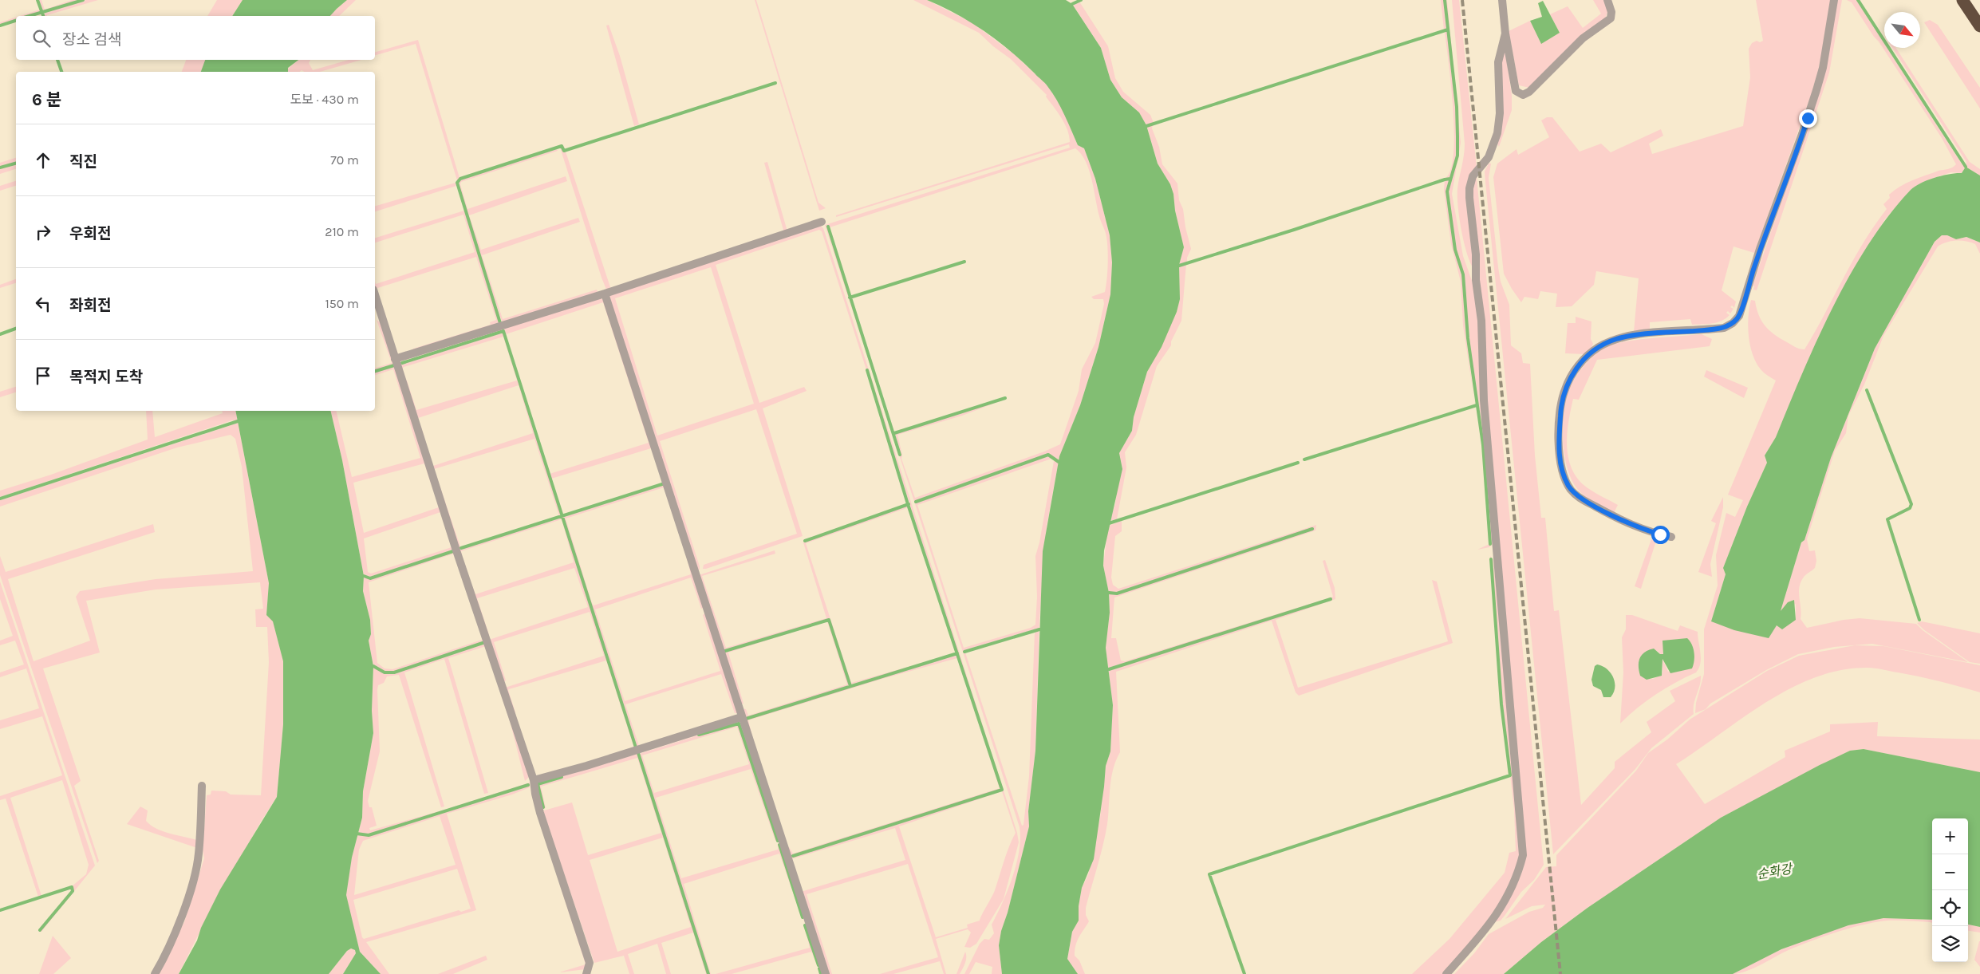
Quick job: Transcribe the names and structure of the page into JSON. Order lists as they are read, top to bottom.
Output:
{
  "water": ["순화강"],
  "north": "bottom right",
  "page": {
    "search": "장소 검색",
    "heading": ["6 분", "도보 · 430 m"],
    "list": [
      ["직진", "70 m"],
      ["우회전", "210 m"],
      ["좌회전", "150 m"],
      "목적지 도착"
    ],
    "map_buttons": ["+", "−"]
  }
}
